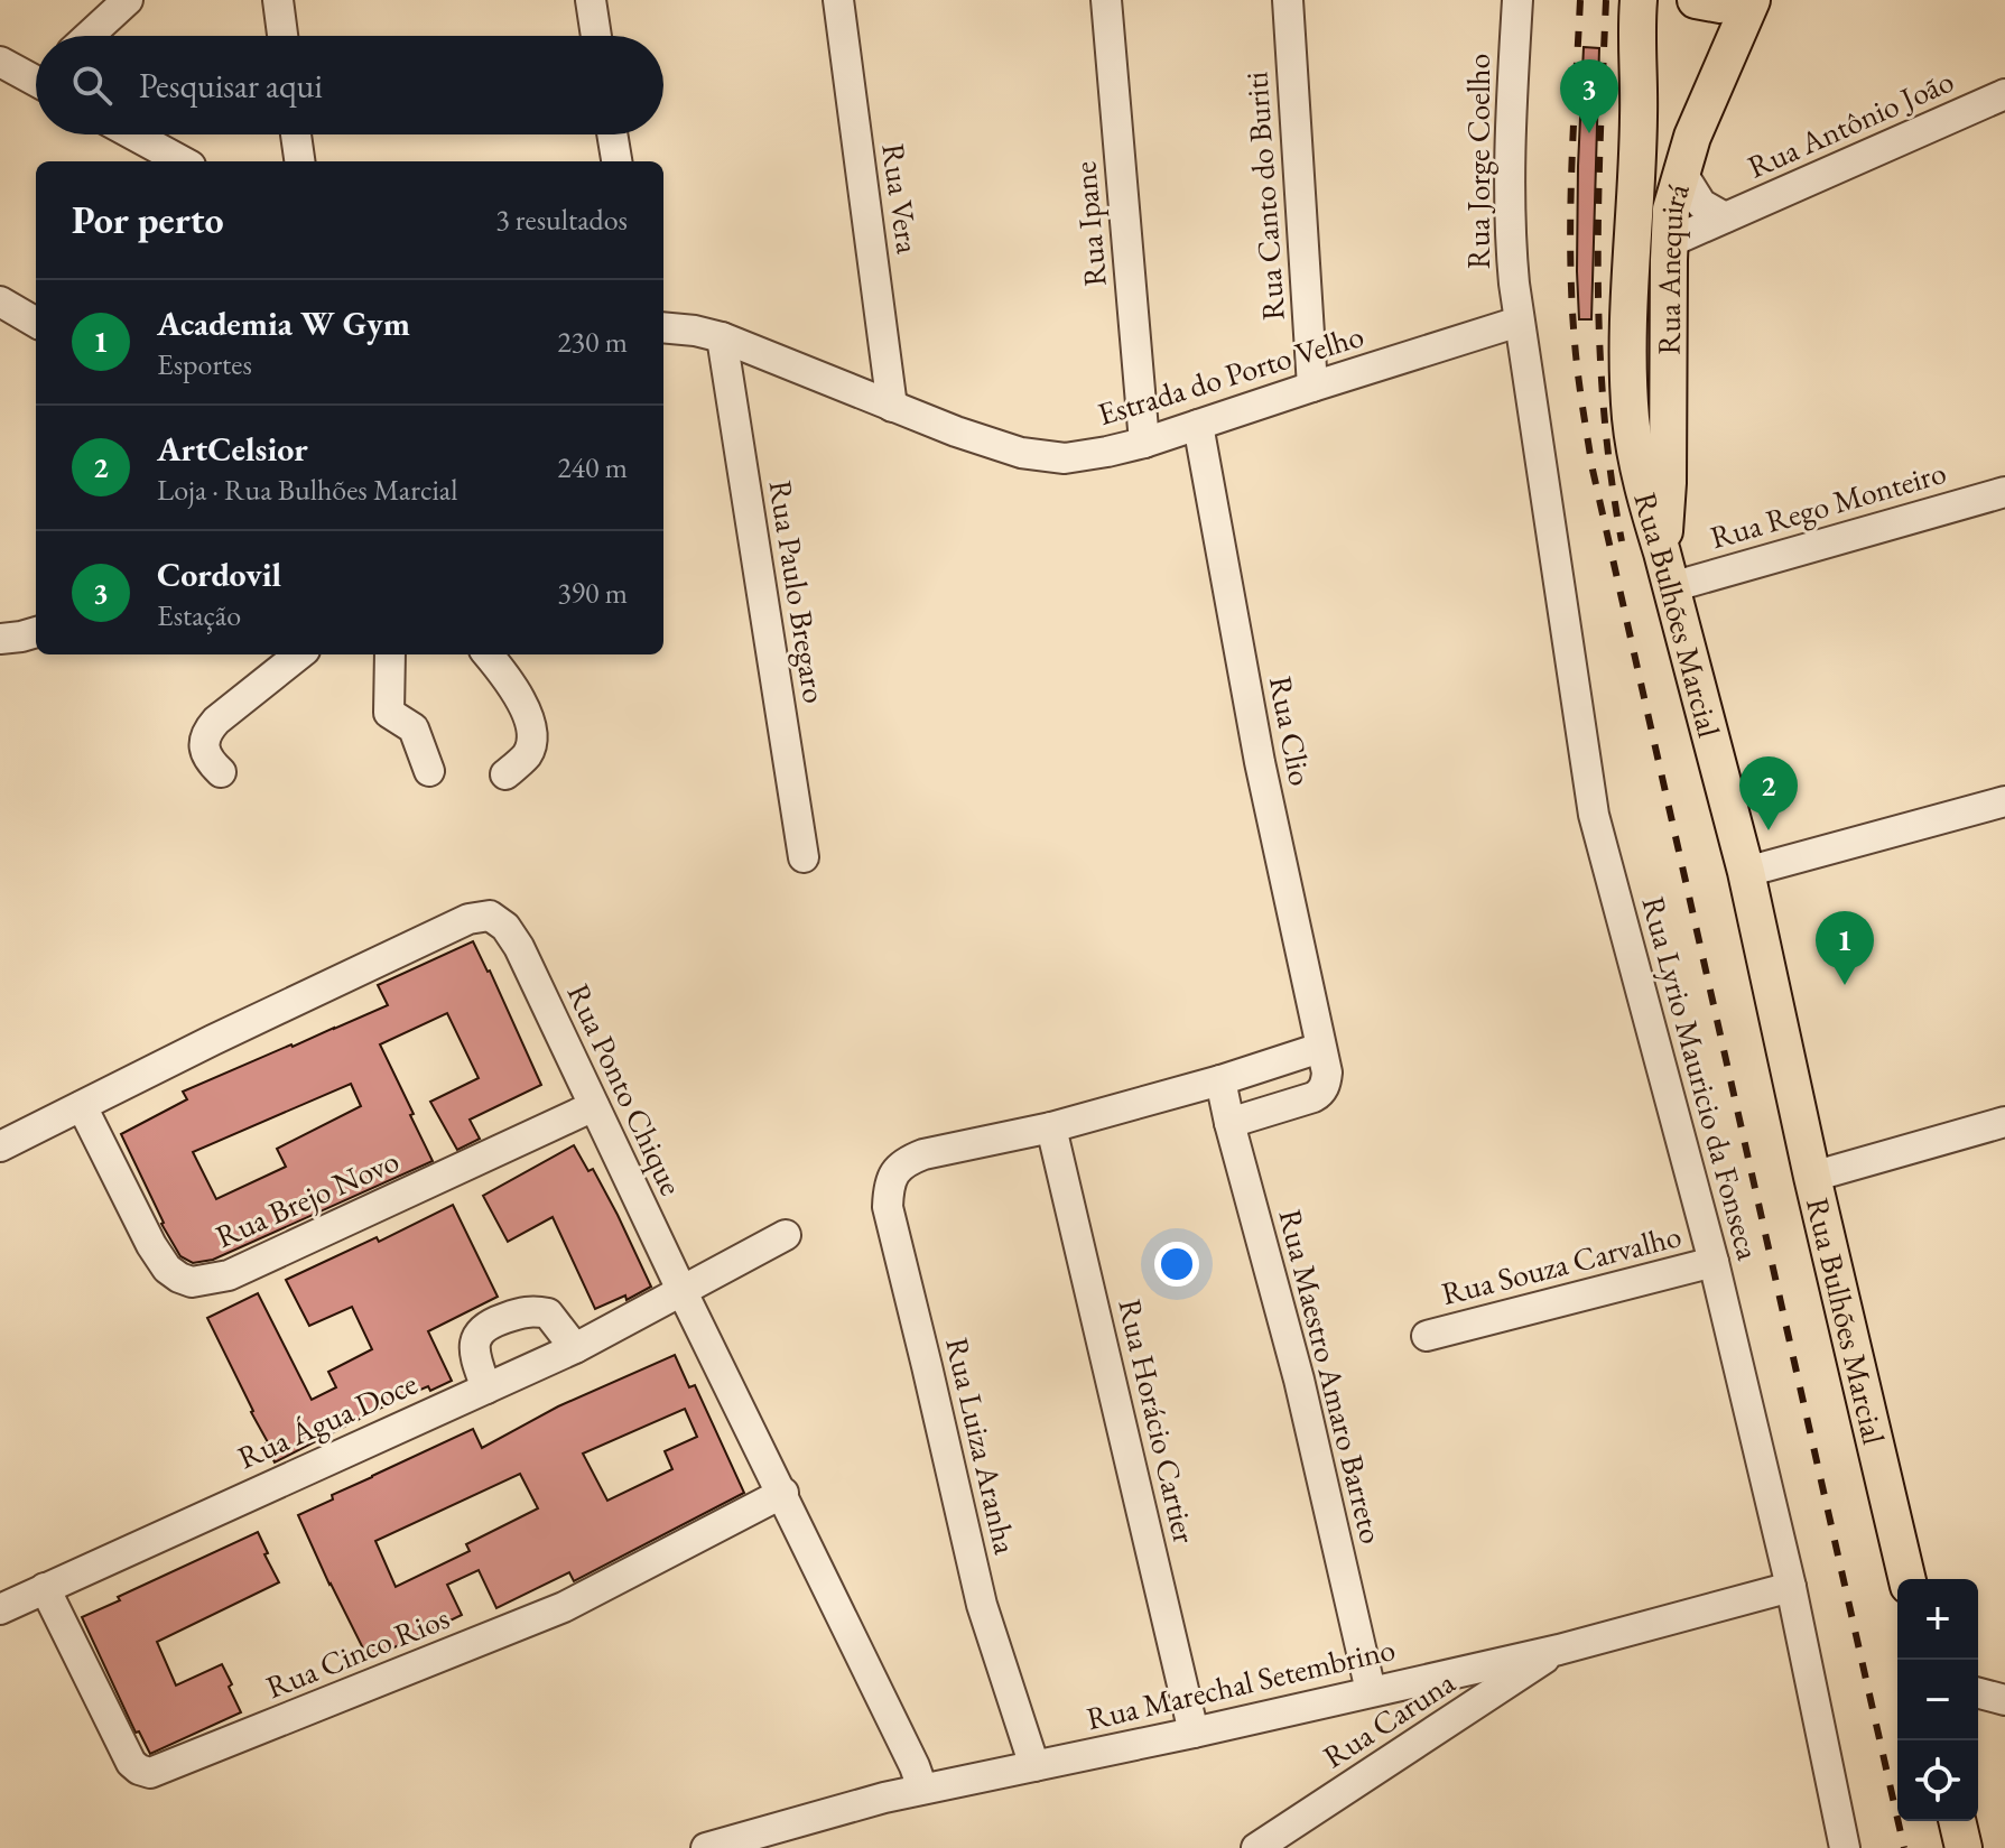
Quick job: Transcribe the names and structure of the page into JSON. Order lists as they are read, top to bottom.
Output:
{
  "streets": {
    "main road": ["Rua Anequirá", "Rua Bulhões Marcial"],
    "street": [
      "Rua Antônio João",
      "Rua Jorge Coelho",
      "Rua Canto do Buriti",
      "Rua Vera",
      "Rua Ipane",
      "Estrada do Porto Velho",
      "Rua Rego Monteiro",
      "Rua Paulo Bregaro",
      "Rua Clio",
      "Rua Lyrio Mauricio da Fonseca",
      "Rua Ponto Chique",
      "Rua Brejo Novo",
      "Rua Souza Carvalho",
      "Rua Maestro Amaro Barreto",
      "Rua Água Doce",
      "Rua Horácio Cartier",
      "Rua Luiza Aranha",
      "Rua Cinco Rios",
      "Rua Marechal Setembrino",
      "Rua Caruna"
    ]
  },
  "crossings": [
    ["Rua Antônio João", "Rua Anequirá"],
    ["Rua Jorge Coelho", "Estrada do Porto Velho"],
    ["Rua Jorge Coelho", "Rua Lyrio Mauricio da Fonseca"],
    ["Rua Canto do Buriti", "Estrada do Porto Velho"],
    ["Rua Vera", "Estrada do Porto Velho"],
    ["Rua Ipane", "Estrada do Porto Velho"],
    ["Rua Anequirá", "Rua Bulhões Marcial"],
    ["Estrada do Porto Velho", "Rua Paulo Bregaro"],
    ["Estrada do Porto Velho", "Rua Clio"],
    ["Estrada do Porto Velho", "Rua Lyrio Mauricio da Fonseca"],
    ["Rua Rego Monteiro", "Rua Bulhões Marcial"],
    ["Rua Clio", "Rua Maestro Amaro Barreto"],
    ["Rua Lyrio Mauricio da Fonseca", "Rua Souza Carvalho"],
    ["Rua Lyrio Mauricio da Fonseca", "Rua Marechal Setembrino"],
    ["Rua Ponto Chique", "Rua Brejo Novo"],
    ["Rua Ponto Chique", "Rua Água Doce"],
    ["Rua Ponto Chique", "Rua Cinco Rios"],
    ["Rua Ponto Chique", "Rua Marechal Setembrino"],
    ["Rua Maestro Amaro Barreto", "Rua Marechal Setembrino"],
    ["Rua Água Doce", "Rua Cinco Rios"],
    ["Rua Horácio Cartier", "Rua Luiza Aranha"],
    ["Rua Horácio Cartier", "Rua Marechal Setembrino"],
    ["Rua Luiza Aranha", "Rua Marechal Setembrino"],
    ["Rua Marechal Setembrino", "Rua Caruna"]
  ],
  "page": {
    "search": "Pesquisar aqui",
    "pins": ["3", "2", "1"],
    "heading": ["Por perto", "3 resultados"],
    "list": [
      {
        "mark": "1",
        "name": "Academia W Gym",
        "note": "Esportes",
        "value": "230 m"
      },
      {
        "mark": "2",
        "name": "ArtCelsior",
        "note": "Loja · Rua Bulhões Marcial",
        "value": "240 m"
      },
      {
        "mark": "3",
        "name": "Cordovil",
        "note": "Estação",
        "value": "390 m"
      }
    ],
    "map_buttons": ["+", "−"]
  }
}
